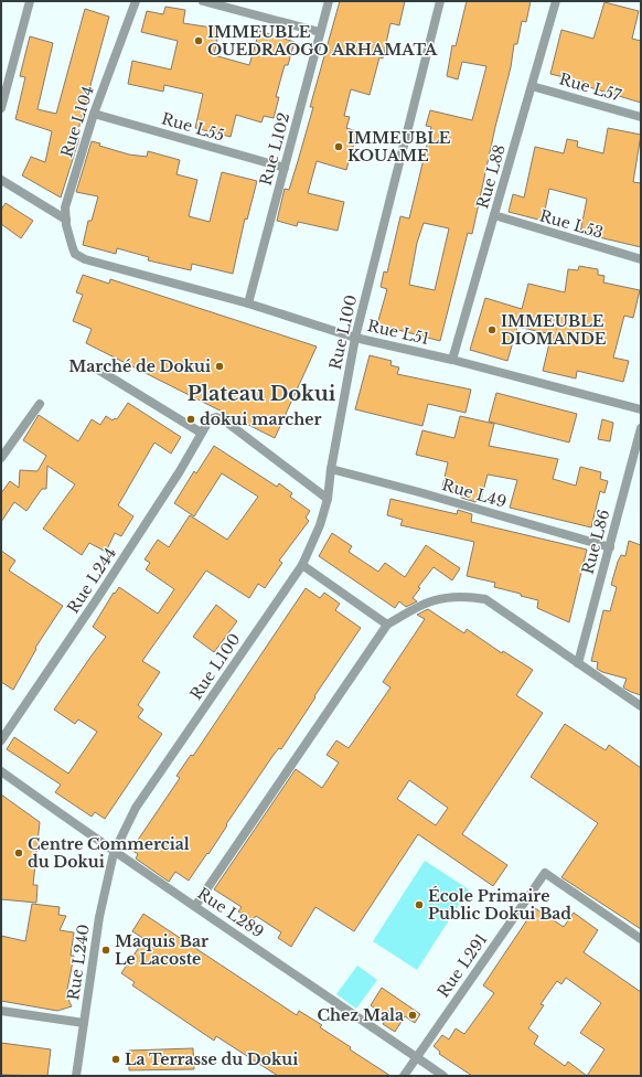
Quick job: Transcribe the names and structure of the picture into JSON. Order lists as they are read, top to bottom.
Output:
{
  "streets": {
    "street": [
      "Rue L57",
      "Rue L104",
      "Rue L55",
      "Rue L102",
      "Rue L88",
      "Rue L53",
      "Rue L100",
      "Rue L51",
      "Rue L49",
      "Rue L86",
      "Rue L244",
      "Rue L289",
      "Rue L240",
      "Rue L291"
    ]
  },
  "crossings": [
    ["Rue L57", "Rue L88"],
    ["Rue L104", "Rue L55"],
    ["Rue L104", "Rue L51"],
    ["Rue L55", "Rue L102"],
    ["Rue L102", "Rue L51"],
    ["Rue L88", "Rue L53"],
    ["Rue L88", "Rue L51"],
    ["Rue L100", "Rue L51"],
    ["Rue L100", "Rue L49"],
    ["Rue L100", "Rue L244"],
    ["Rue L100", "Rue L289"],
    ["Rue L100", "Rue L240"],
    ["Rue L49", "Rue L86"],
    ["Rue L289", "Rue L240"],
    ["Rue L289", "Rue L291"]
  ],
  "districts": ["Plateau Dokui"],
  "places": [
    "IMMEUBLE OUEDRAOGO ARHAMATA",
    "IMMEUBLE KOUAME",
    "IMMEUBLE DIOMANDE",
    "Marché de Dokui",
    "dokui marcher",
    "Centre Commercial du Dokui",
    "École Primaire Public Dokui Bad",
    "Maquis Bar Le Lacoste",
    "Chez Mala",
    "La Terrasse du Dokui"
  ]
}
